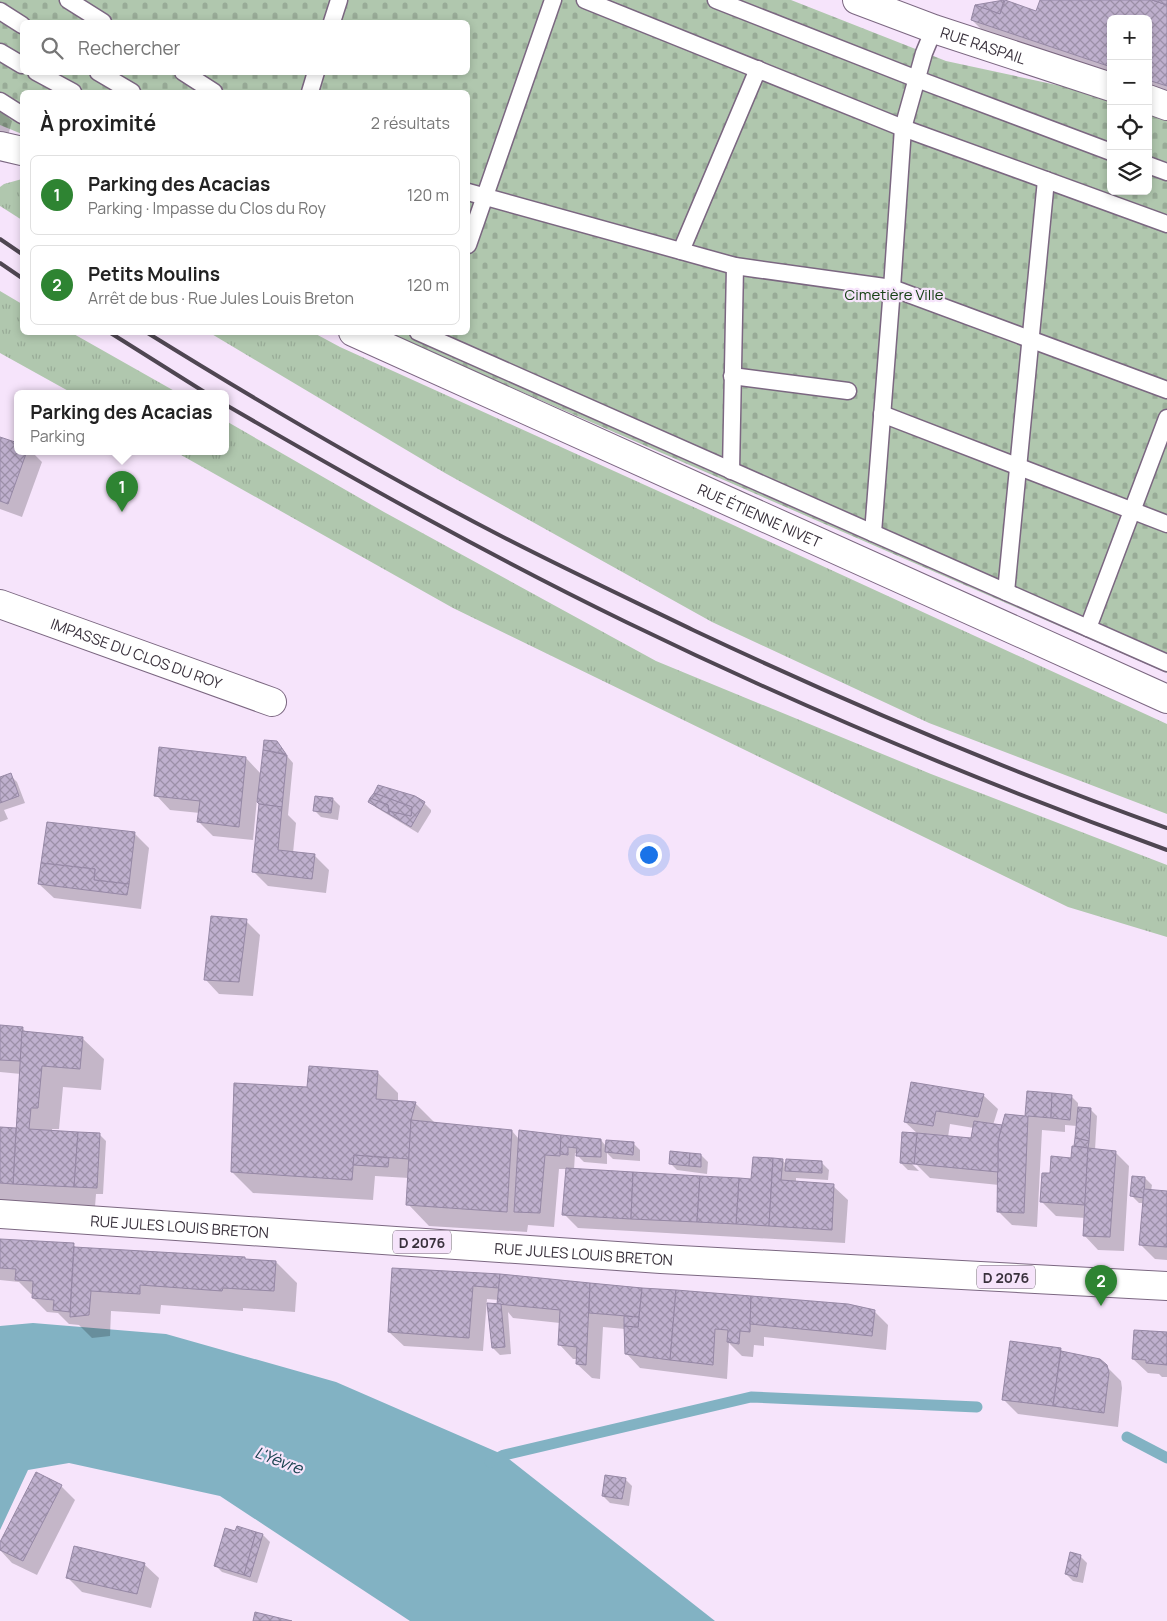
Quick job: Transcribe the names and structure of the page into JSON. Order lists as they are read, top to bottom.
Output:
{
  "streets": {
    "street": [
      "RUE RASPAIL",
      "RUE ÉTIENNE NIVET",
      "IMPASSE DU CLOS DU ROY",
      "RUE JULES LOUIS BRETON",
      "D 2076"
    ]
  },
  "water": ["L'Yèvre"],
  "parks": ["Cimetière Ville"],
  "page": {
    "map_buttons": ["+", "−"],
    "search": "Rechercher",
    "heading": ["À proximité", "2 résultats"],
    "list": [
      {
        "mark": "1",
        "name": "Parking des Acacias",
        "note": "Parking · Impasse du Clos du Roy",
        "value": "120 m"
      },
      {
        "mark": "2",
        "name": "Petits Moulins",
        "note": "Arrêt de bus · Rue Jules Louis Breton",
        "value": "120 m"
      }
    ],
    "popup": ["Parking des Acacias", "Parking"],
    "pins": ["1", "2"]
  }
}
